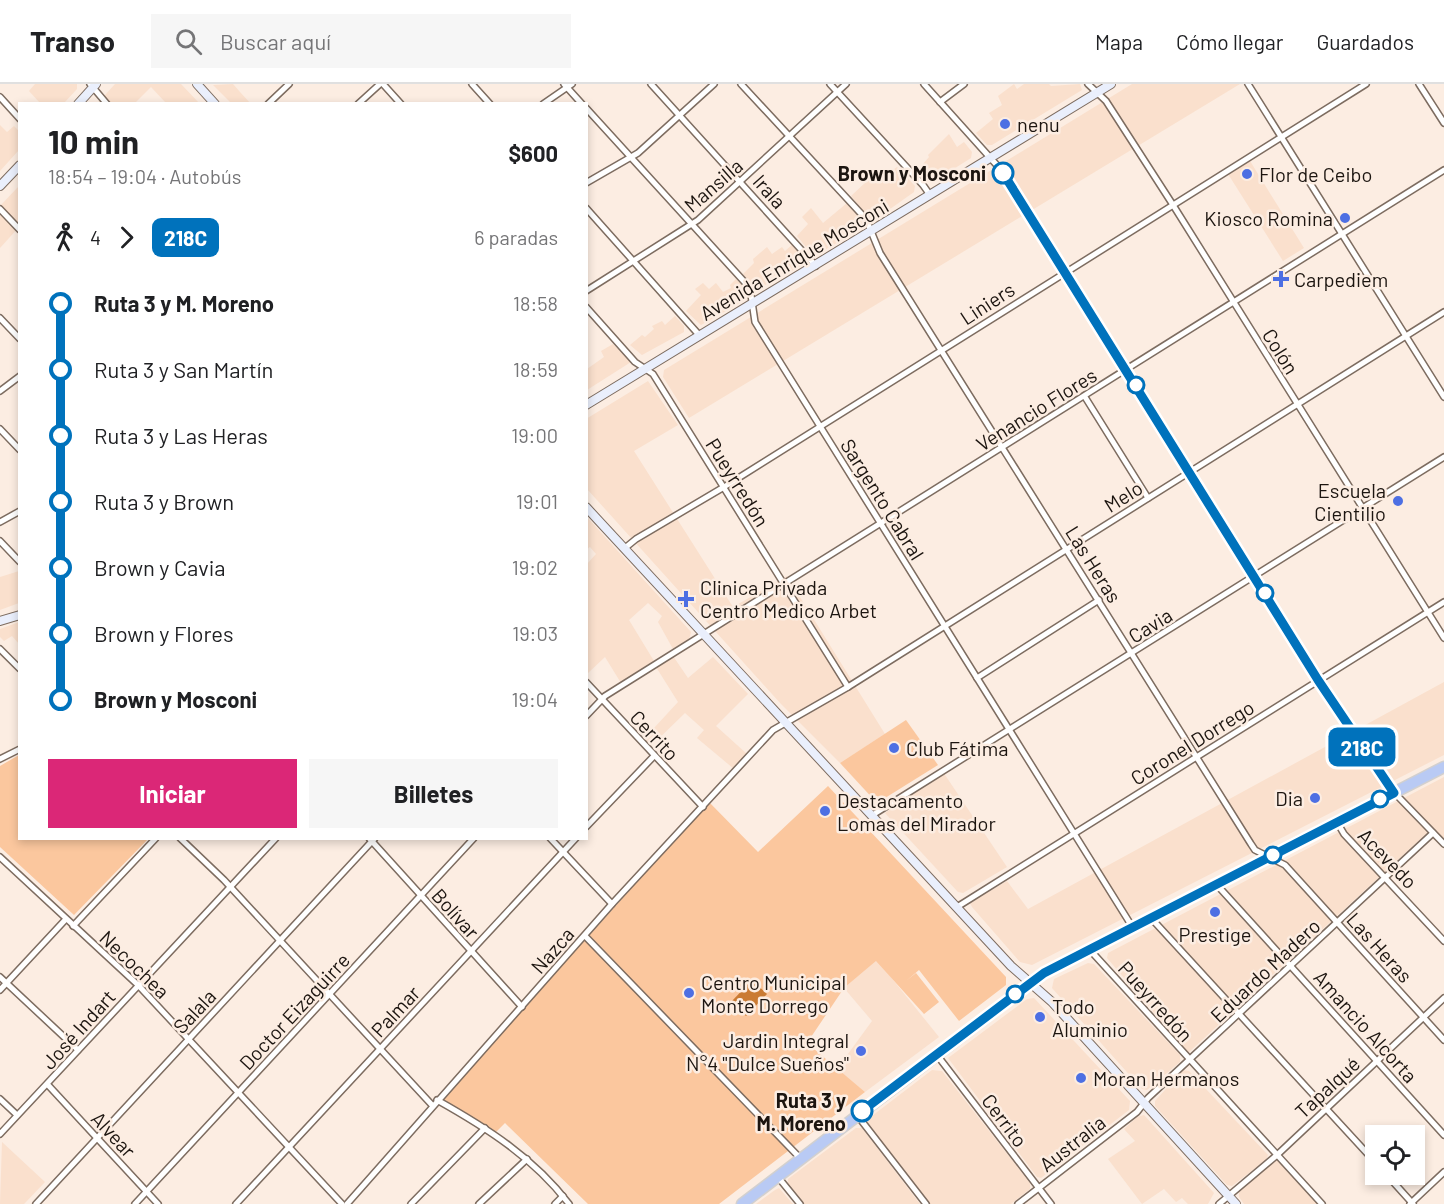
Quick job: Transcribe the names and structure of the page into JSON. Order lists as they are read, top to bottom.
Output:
{
  "streets": {
    "main road": ["Avenida Enrique Mosconi"],
    "street": [
      "Mansilla",
      "Irala",
      "Liniers",
      "Colón",
      "Venancio Flores",
      "Pueyrredón",
      "Melo",
      "Sargento Cabral",
      "Las Heras",
      "Cavia",
      "Cerrito",
      "Coronel Dorrego",
      "Acevedo",
      "Bolívar",
      "Nazca",
      "Necochea",
      "Eduardo Madero",
      "Salala",
      "Doctor Eizaguirre",
      "Palmar",
      "Amancio Alcorta",
      "José Indart",
      "Tapalqué",
      "Alvear",
      "Australia"
    ]
  },
  "crossings": [
    ["Mansilla", "Irala"],
    ["Mansilla", "Sargento Cabral"],
    ["Mansilla", "Las Heras"],
    ["Irala", "Avenida Enrique Mosconi"],
    ["Avenida Enrique Mosconi", "Colón"],
    ["Avenida Enrique Mosconi", "Pueyrredón"],
    ["Avenida Enrique Mosconi", "Sargento Cabral"],
    ["Avenida Enrique Mosconi", "Las Heras"],
    ["Liniers", "Colón"],
    ["Liniers", "Pueyrredón"],
    ["Liniers", "Sargento Cabral"],
    ["Liniers", "Las Heras"],
    ["Colón", "Venancio Flores"],
    ["Colón", "Melo"],
    ["Colón", "Cavia"],
    ["Colón", "Coronel Dorrego"],
    ["Venancio Flores", "Pueyrredón"],
    ["Venancio Flores", "Sargento Cabral"],
    ["Venancio Flores", "Las Heras"],
    ["Pueyrredón", "Melo"],
    ["Pueyrredón", "Eduardo Madero"],
    ["Pueyrredón", "Tapalqué"],
    ["Melo", "Sargento Cabral"],
    ["Melo", "Las Heras"],
    ["Melo", "Nazca"],
    ["Sargento Cabral", "Cavia"],
    ["Sargento Cabral", "Coronel Dorrego"],
    ["Las Heras", "Cavia"],
    ["Las Heras", "Coronel Dorrego"],
    ["Las Heras", "Eduardo Madero"],
    ["Las Heras", "Tapalqué"],
    ["Cerrito", "Nazca"],
    ["Cerrito", "Australia"],
    ["Acevedo", "Eduardo Madero"],
    ["Bolívar", "Nazca"],
    ["Bolívar", "Salala"],
    ["Bolívar", "Doctor Eizaguirre"],
    ["Bolívar", "Palmar"],
    ["Necochea", "Salala"],
    ["Necochea", "Doctor Eizaguirre"],
    ["Necochea", "Palmar"],
    ["Necochea", "José Indart"],
    ["Eduardo Madero", "Amancio Alcorta"],
    ["Eduardo Madero", "Australia"],
    ["Salala", "Alvear"],
    ["Doctor Eizaguirre", "Alvear"],
    ["Amancio Alcorta", "Tapalqué"],
    ["José Indart", "Alvear"]
  ],
  "places": {
    "other": [
      "nenu",
      "Brown y Mosconi",
      "Flor de Ceibo",
      "Kiosco Romina",
      "Escuela Cientilio",
      "Club Fátima",
      "Dia",
      "Destacamento Lomas del Mirador",
      "Prestige",
      "Centro Municipal Monte Dorrego",
      "Todo Aluminio",
      "Jardin Integral N°4 \"Dulce Sueños\"",
      "Moran Hermanos",
      "Ruta 3 y M. Moreno"
    ],
    "health": ["Carpediem", "Clinica Privada Centro Medico Arbet"]
  },
  "lines": ["bus line 218C"],
  "page": {
    "header": "Transo",
    "search": "Buscar aquí",
    "nav": ["Mapa", "Cómo llegar", "Guardados"],
    "on_map": "218C",
    "heading": ["10 min", "18:54 – 19:04 · Autobús", "$600"],
    "legs": ["4", "218C", "6 paradas"],
    "list": [
      {
        "name": "Ruta 3 y M. Moreno",
        "value": "18:58"
      },
      {
        "name": "Ruta 3 y San Martín",
        "value": "18:59"
      },
      {
        "name": "Ruta 3 y Las Heras",
        "value": "19:00"
      },
      {
        "name": "Ruta 3 y Brown",
        "value": "19:01"
      },
      {
        "name": "Brown y Cavia",
        "value": "19:02"
      },
      {
        "name": "Brown y Flores",
        "value": "19:03"
      },
      {
        "name": "Brown y Mosconi",
        "value": "19:04"
      }
    ],
    "buttons": ["Iniciar", "Billetes"]
  }
}
